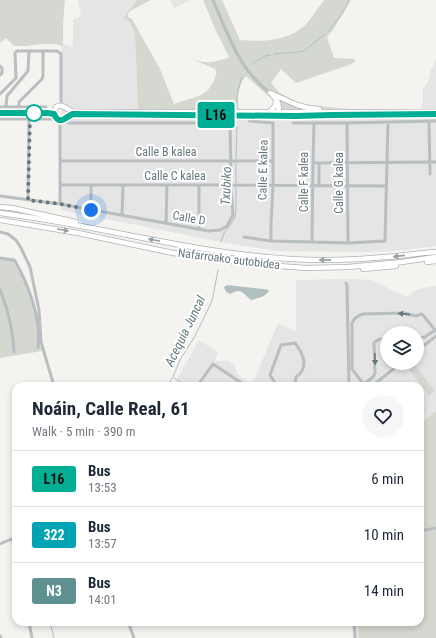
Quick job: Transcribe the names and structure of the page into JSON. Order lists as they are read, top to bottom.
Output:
{
  "streets": {
    "highway": ["Nafarroako autobidea"],
    "street": [
      "Calle B kalea",
      "Calle E kalea",
      "Calle C kalea",
      "Calle F kalea",
      "Calle G kalea",
      "Calle D"
    ]
  },
  "crossings": [
    ["Calle B kalea", "Calle E kalea"],
    ["Calle B kalea", "Calle D"],
    ["Calle E kalea", "Calle C kalea"],
    ["Calle C kalea", "Calle F kalea"],
    ["Calle C kalea", "Calle G kalea"],
    ["Calle C kalea", "Calle D"]
  ],
  "water": ["Txubiko", "Acequia Juncal"],
  "lines": ["bus line L16"],
  "page": {
    "on_map": "L16",
    "heading": ["Noáin, Calle Real, 61", "Walk · 5 min · 390 m"],
    "list": [
      {
        "mark": "L16",
        "name": "Bus",
        "note": "13:53",
        "value": "6 min"
      },
      {
        "mark": "322",
        "name": "Bus",
        "note": "13:57",
        "value": "10 min"
      },
      {
        "mark": "N3",
        "name": "Bus",
        "note": "14:01",
        "value": "14 min"
      }
    ]
  }
}
